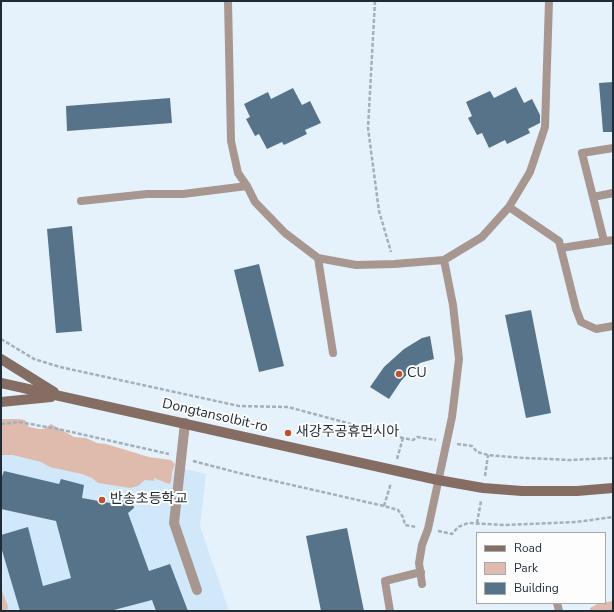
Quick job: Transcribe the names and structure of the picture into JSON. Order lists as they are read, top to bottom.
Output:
{
  "streets": {
    "street": ["Dongtansolbit-ro"]
  },
  "places": ["CU", "새강주공휴먼시아", "반송초등학교"],
  "legend": ["Road", "Park", "Building"]
}
